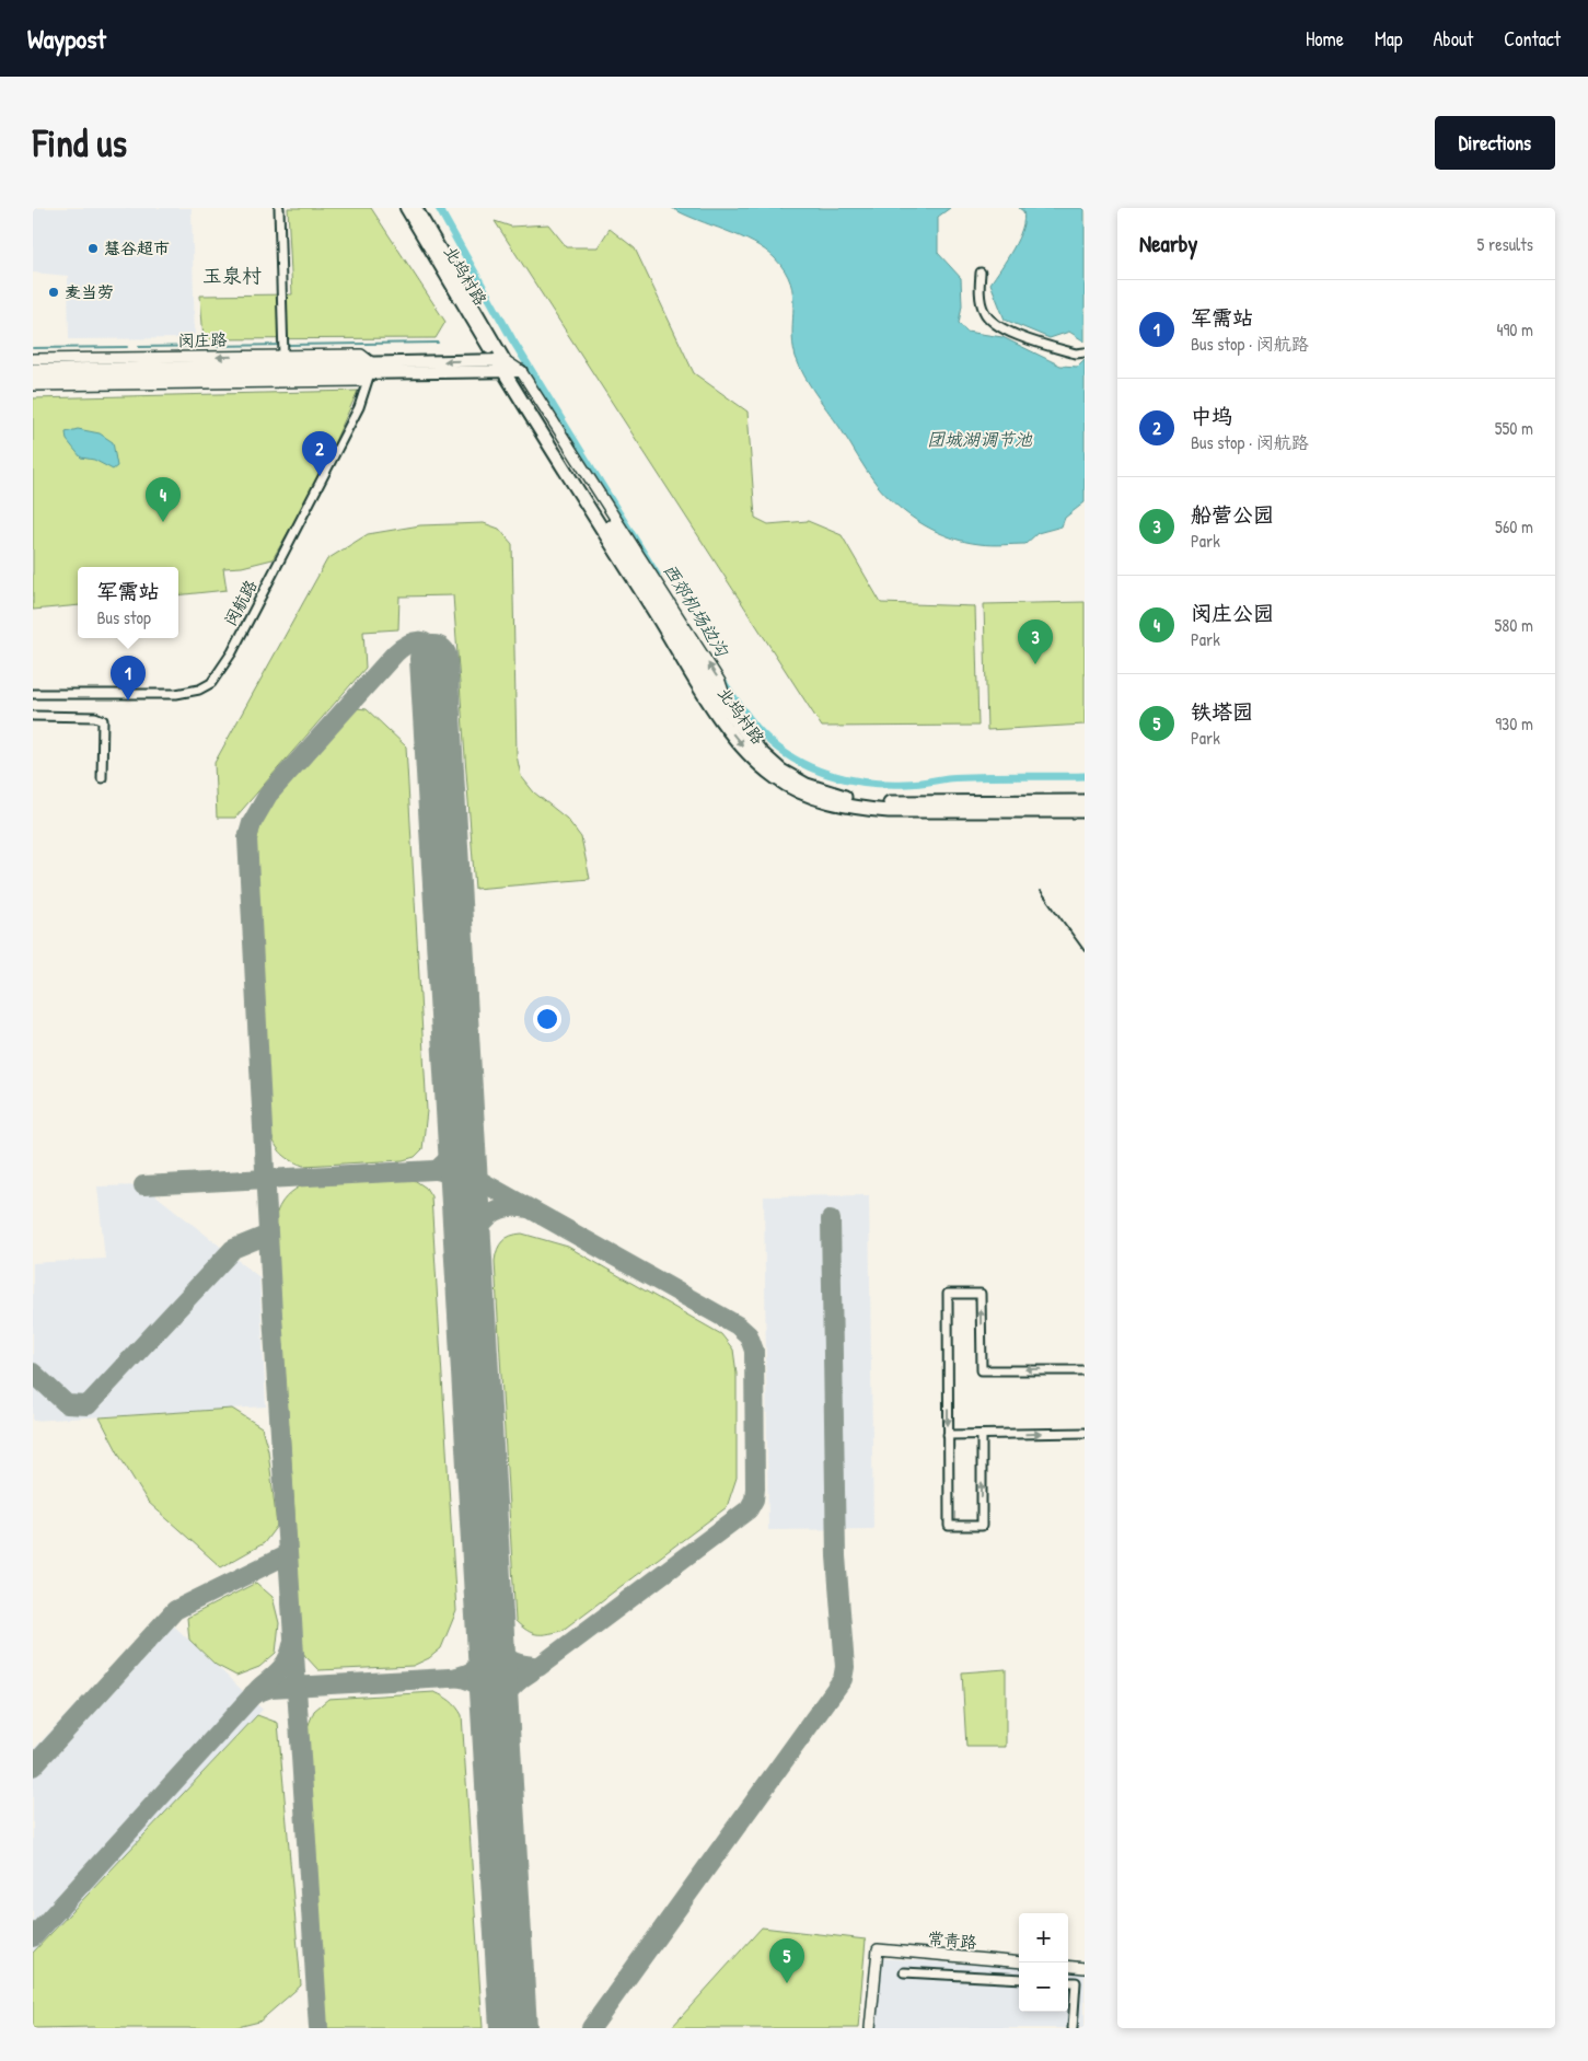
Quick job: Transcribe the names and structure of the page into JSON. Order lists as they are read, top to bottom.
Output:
{
  "streets": {
    "main road": ["北坞村路", "闵庄路"],
    "street": ["闵航路", "常青路"]
  },
  "crossings": [
    ["北坞村路", "闵庄路"],
    ["闵庄路", "闵航路"]
  ],
  "districts": ["玉泉村"],
  "water": ["团城湖调节池", "西郊机场边沟"],
  "places": ["慧谷超市", "麦当劳"],
  "page": {
    "header": "Waypost",
    "nav": [
      "Home",
      "Map",
      "About",
      "Contact"
    ],
    "buttons": "Directions",
    "title": "Find us",
    "heading": ["Nearby", "5 results"],
    "list": [
      {
        "mark": "1",
        "name": "军需站",
        "note": "Bus stop · 闵航路",
        "value": "490 m"
      },
      {
        "mark": "2",
        "name": "中坞",
        "note": "Bus stop · 闵航路",
        "value": "550 m"
      },
      {
        "mark": "3",
        "name": "船营公园",
        "note": "Park",
        "value": "560 m"
      },
      {
        "mark": "4",
        "name": "闵庄公园",
        "note": "Park",
        "value": "580 m"
      },
      {
        "mark": "5",
        "name": "铁塔园",
        "note": "Park",
        "value": "930 m"
      }
    ],
    "pins": [
      "2",
      "4",
      "3",
      "1",
      "5"
    ],
    "popup": ["军需站", "Bus stop"],
    "map_buttons": ["+", "−"]
  }
}
